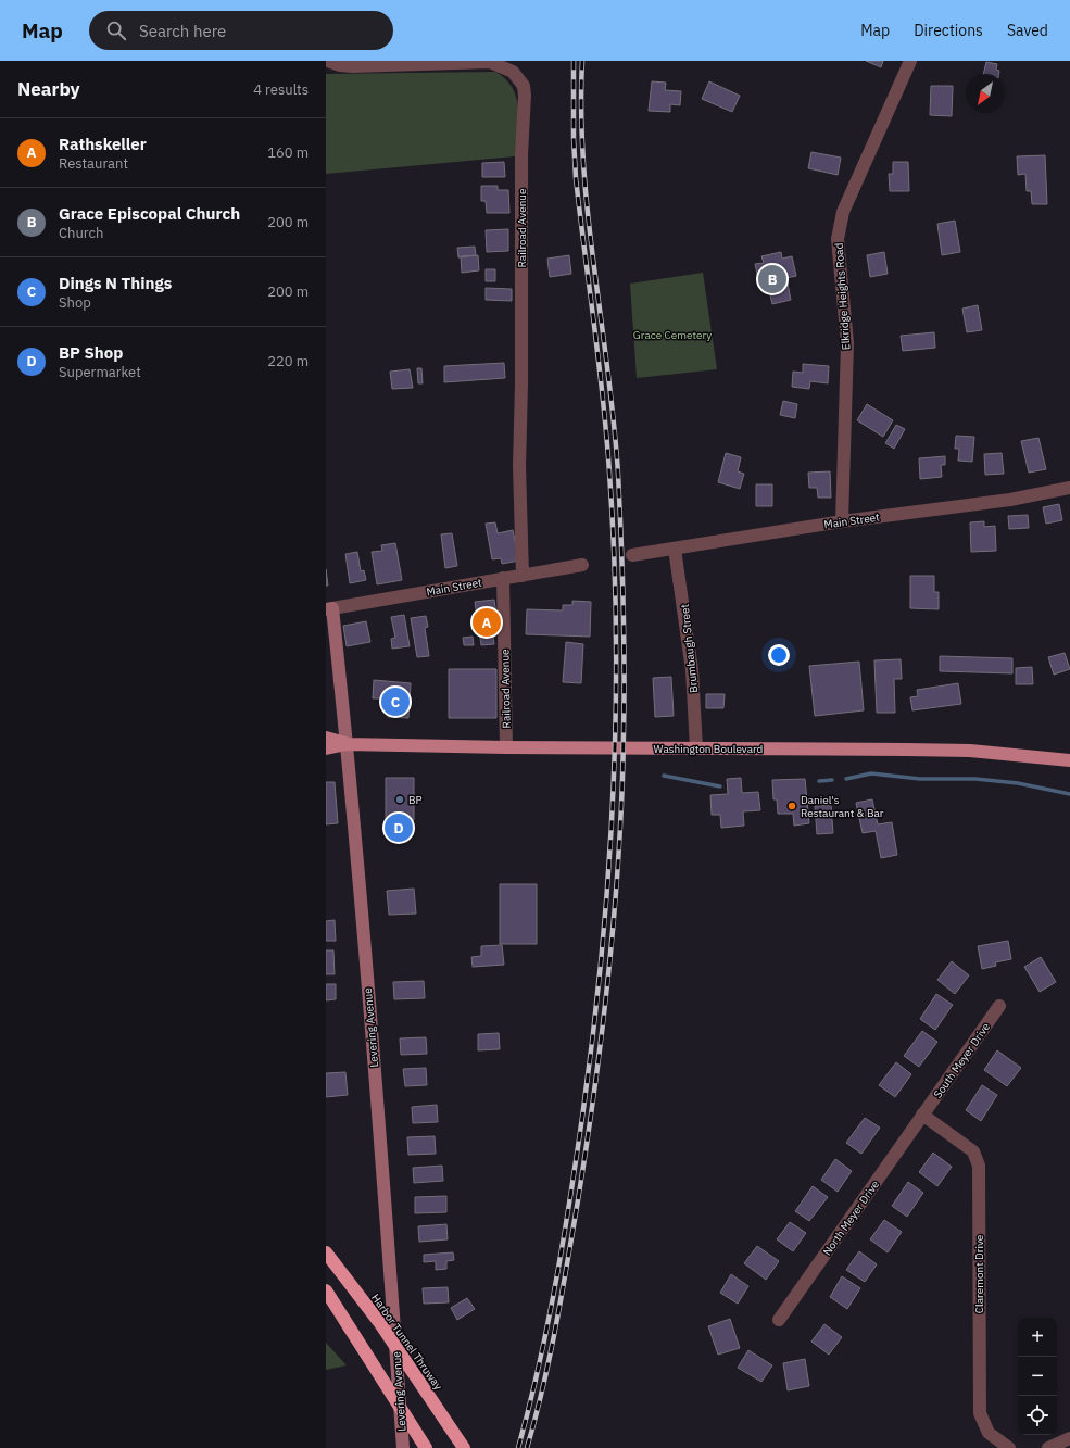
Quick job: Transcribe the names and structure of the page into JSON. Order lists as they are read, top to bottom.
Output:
{
  "streets": {
    "highway": ["Harbor Tunnel Thruway"],
    "main road": ["Washington Boulevard"],
    "street": [
      "Railroad Avenue",
      "Elkridge Heights Road",
      "Main Street",
      "Brumbaugh Street",
      "Levering Avenue",
      "South Meyer Drive",
      "North Meyer Drive",
      "Claremont Drive"
    ]
  },
  "crossings": [
    ["Railroad Avenue", "Main Street"],
    ["Railroad Avenue", "Washington Boulevard"],
    ["Elkridge Heights Road", "Main Street"],
    ["Main Street", "Brumbaugh Street"],
    ["Main Street", "Levering Avenue"],
    ["Brumbaugh Street", "Washington Boulevard"],
    ["Washington Boulevard", "Levering Avenue"],
    ["South Meyer Drive", "North Meyer Drive"],
    ["South Meyer Drive", "Claremont Drive"],
    ["North Meyer Drive", "Claremont Drive"]
  ],
  "parks": ["Grace Cemetery"],
  "places": ["BP", "Daniel's Restaurant & Bar"],
  "north": "bottom left",
  "page": {
    "header": "Map",
    "search": "Search here",
    "nav": ["Map", "Directions", "Saved"],
    "heading": ["Nearby", "4 results"],
    "list": [
      {
        "mark": "A",
        "name": "Rathskeller",
        "note": "Restaurant",
        "value": "160 m"
      },
      {
        "mark": "B",
        "name": "Grace Episcopal Church",
        "note": "Church",
        "value": "200 m"
      },
      {
        "mark": "C",
        "name": "Dings N Things",
        "note": "Shop",
        "value": "200 m"
      },
      {
        "mark": "D",
        "name": "BP Shop",
        "note": "Supermarket",
        "value": "220 m"
      }
    ],
    "pins": [
      "B",
      "A",
      "C",
      "D"
    ],
    "map_buttons": ["+", "−"]
  }
}
